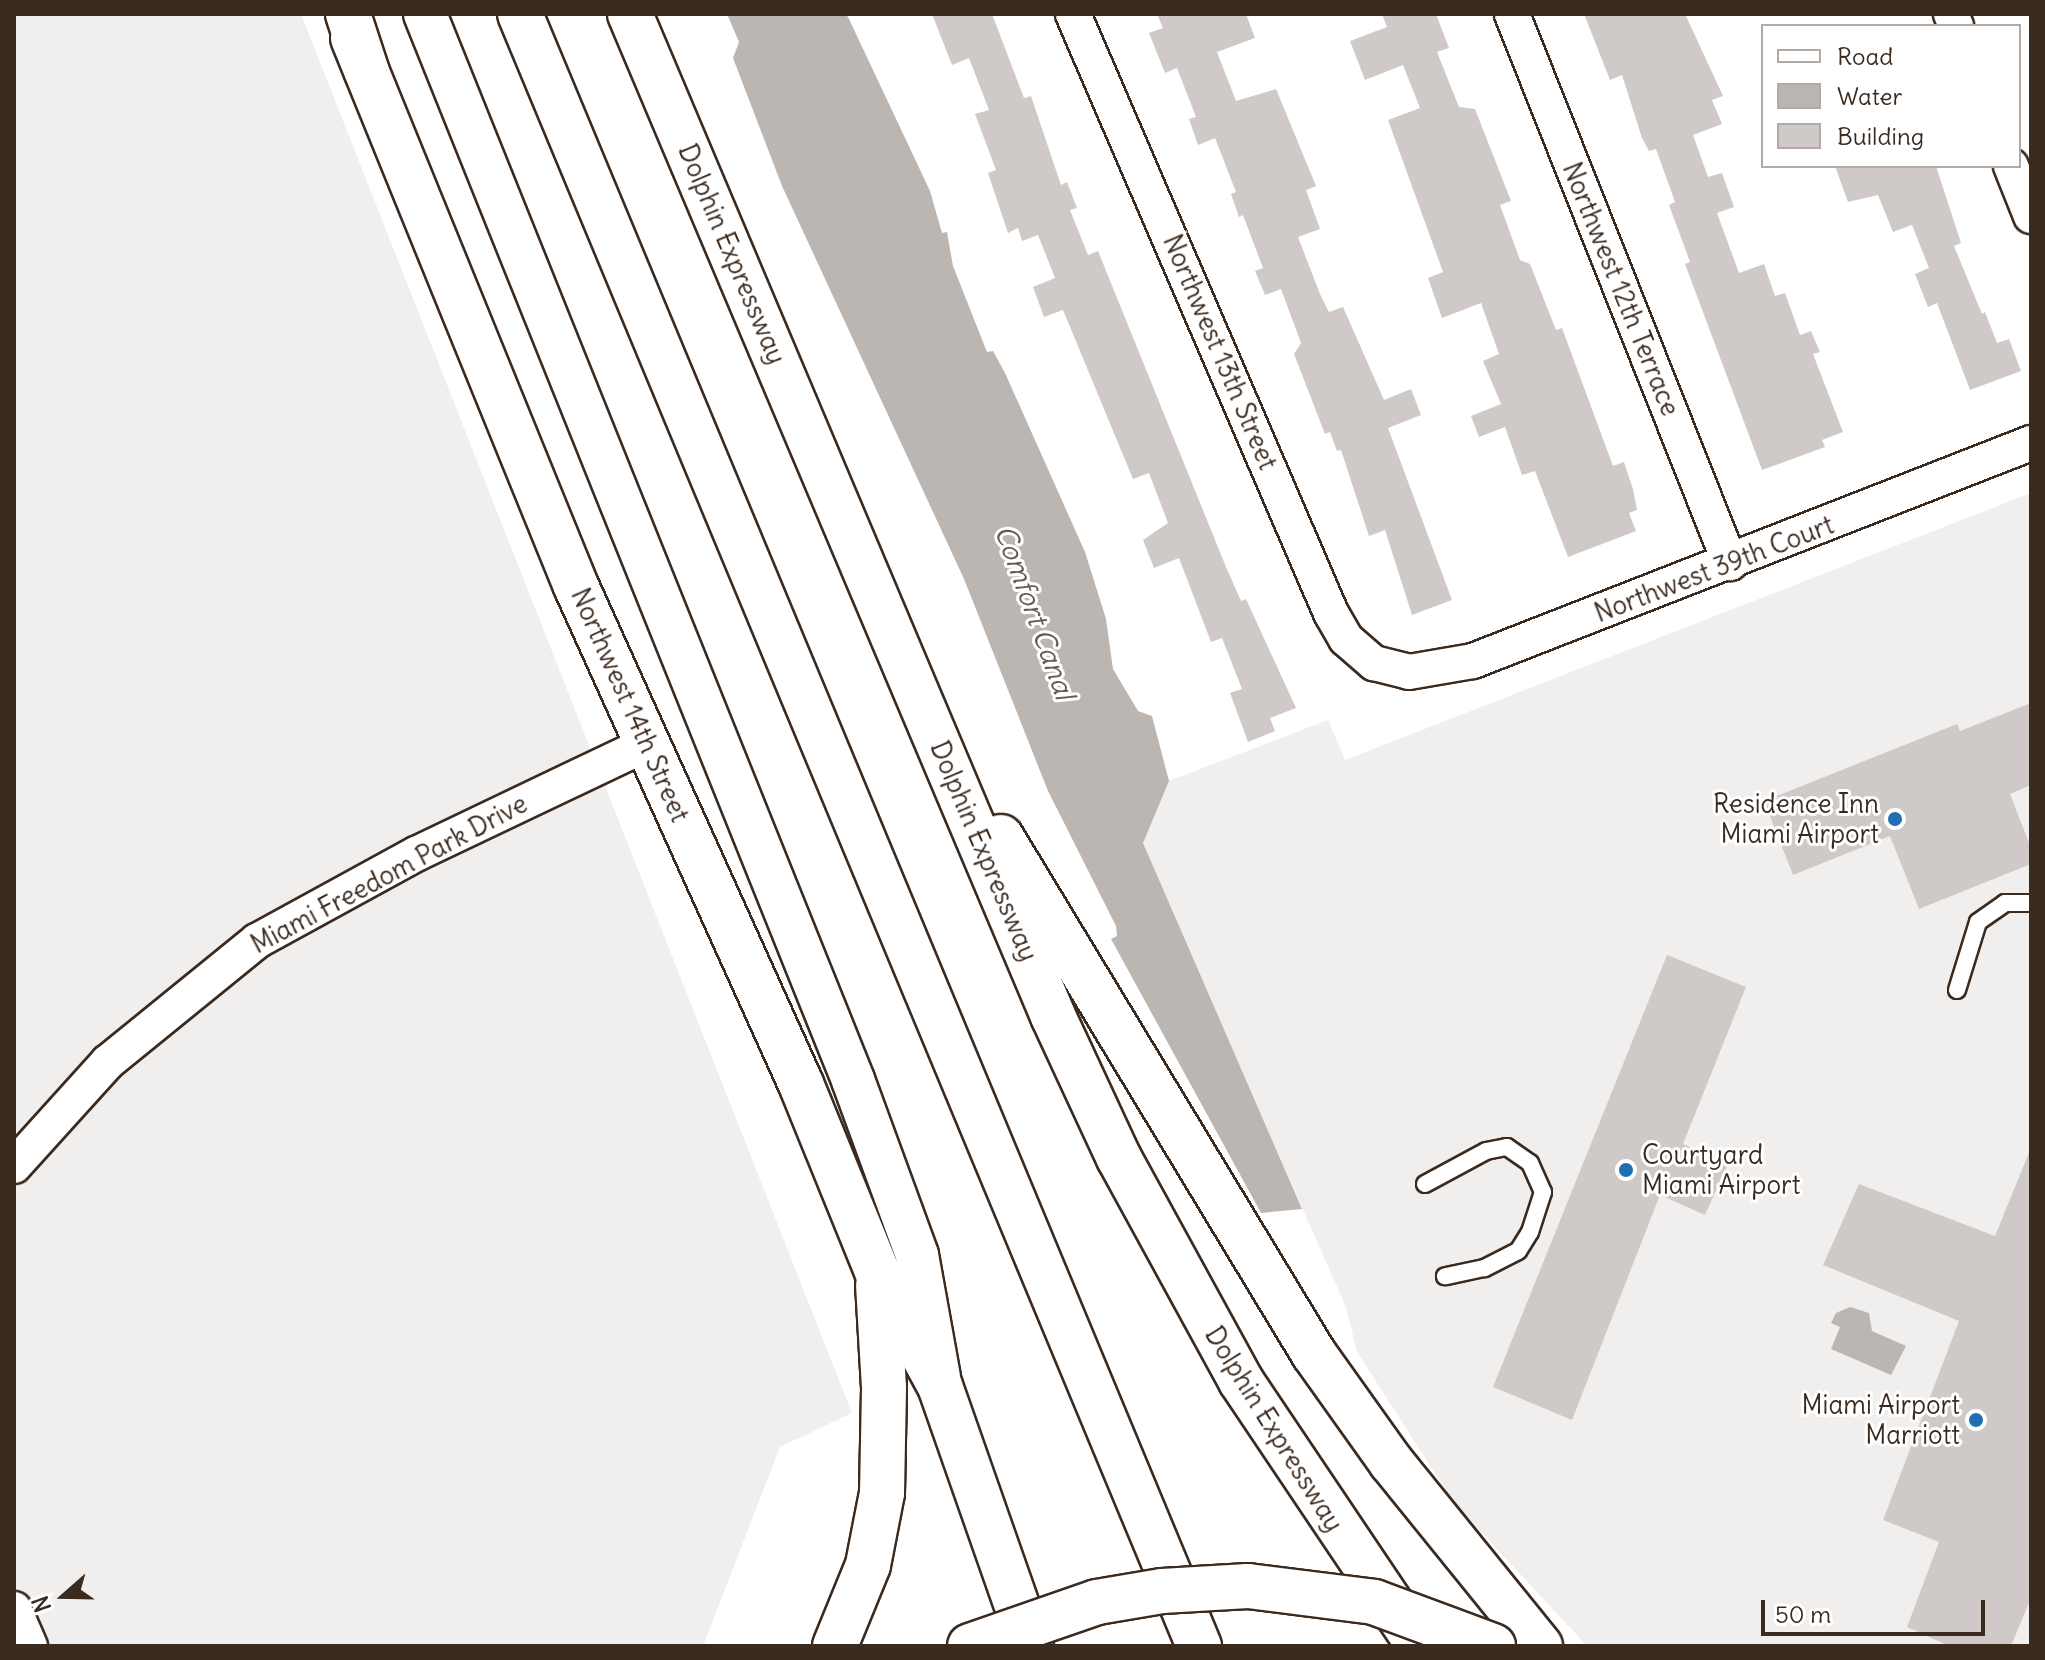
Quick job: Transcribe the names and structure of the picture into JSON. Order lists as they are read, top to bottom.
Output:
{
  "streets": {
    "main road": ["Dolphin Expressway", "Northwest 14th Street"],
    "street": [
      "Northwest 12th Terrace",
      "Northwest 13th Street",
      "Northwest 39th Court",
      "Miami Freedom Park Drive"
    ]
  },
  "crossings": [
    ["Northwest 12th Terrace", "Northwest 39th Court"],
    ["Northwest 13th Street", "Northwest 39th Court"],
    ["Northwest 14th Street", "Miami Freedom Park Drive"]
  ],
  "water": ["Comfort Canal"],
  "places": ["Residence Inn Miami Airport", "Courtyard Miami Airport", "Miami Airport Marriott"],
  "legend": ["Road", "Water", "Building"],
  "scale_bar": "50 m",
  "north": "left"
}
